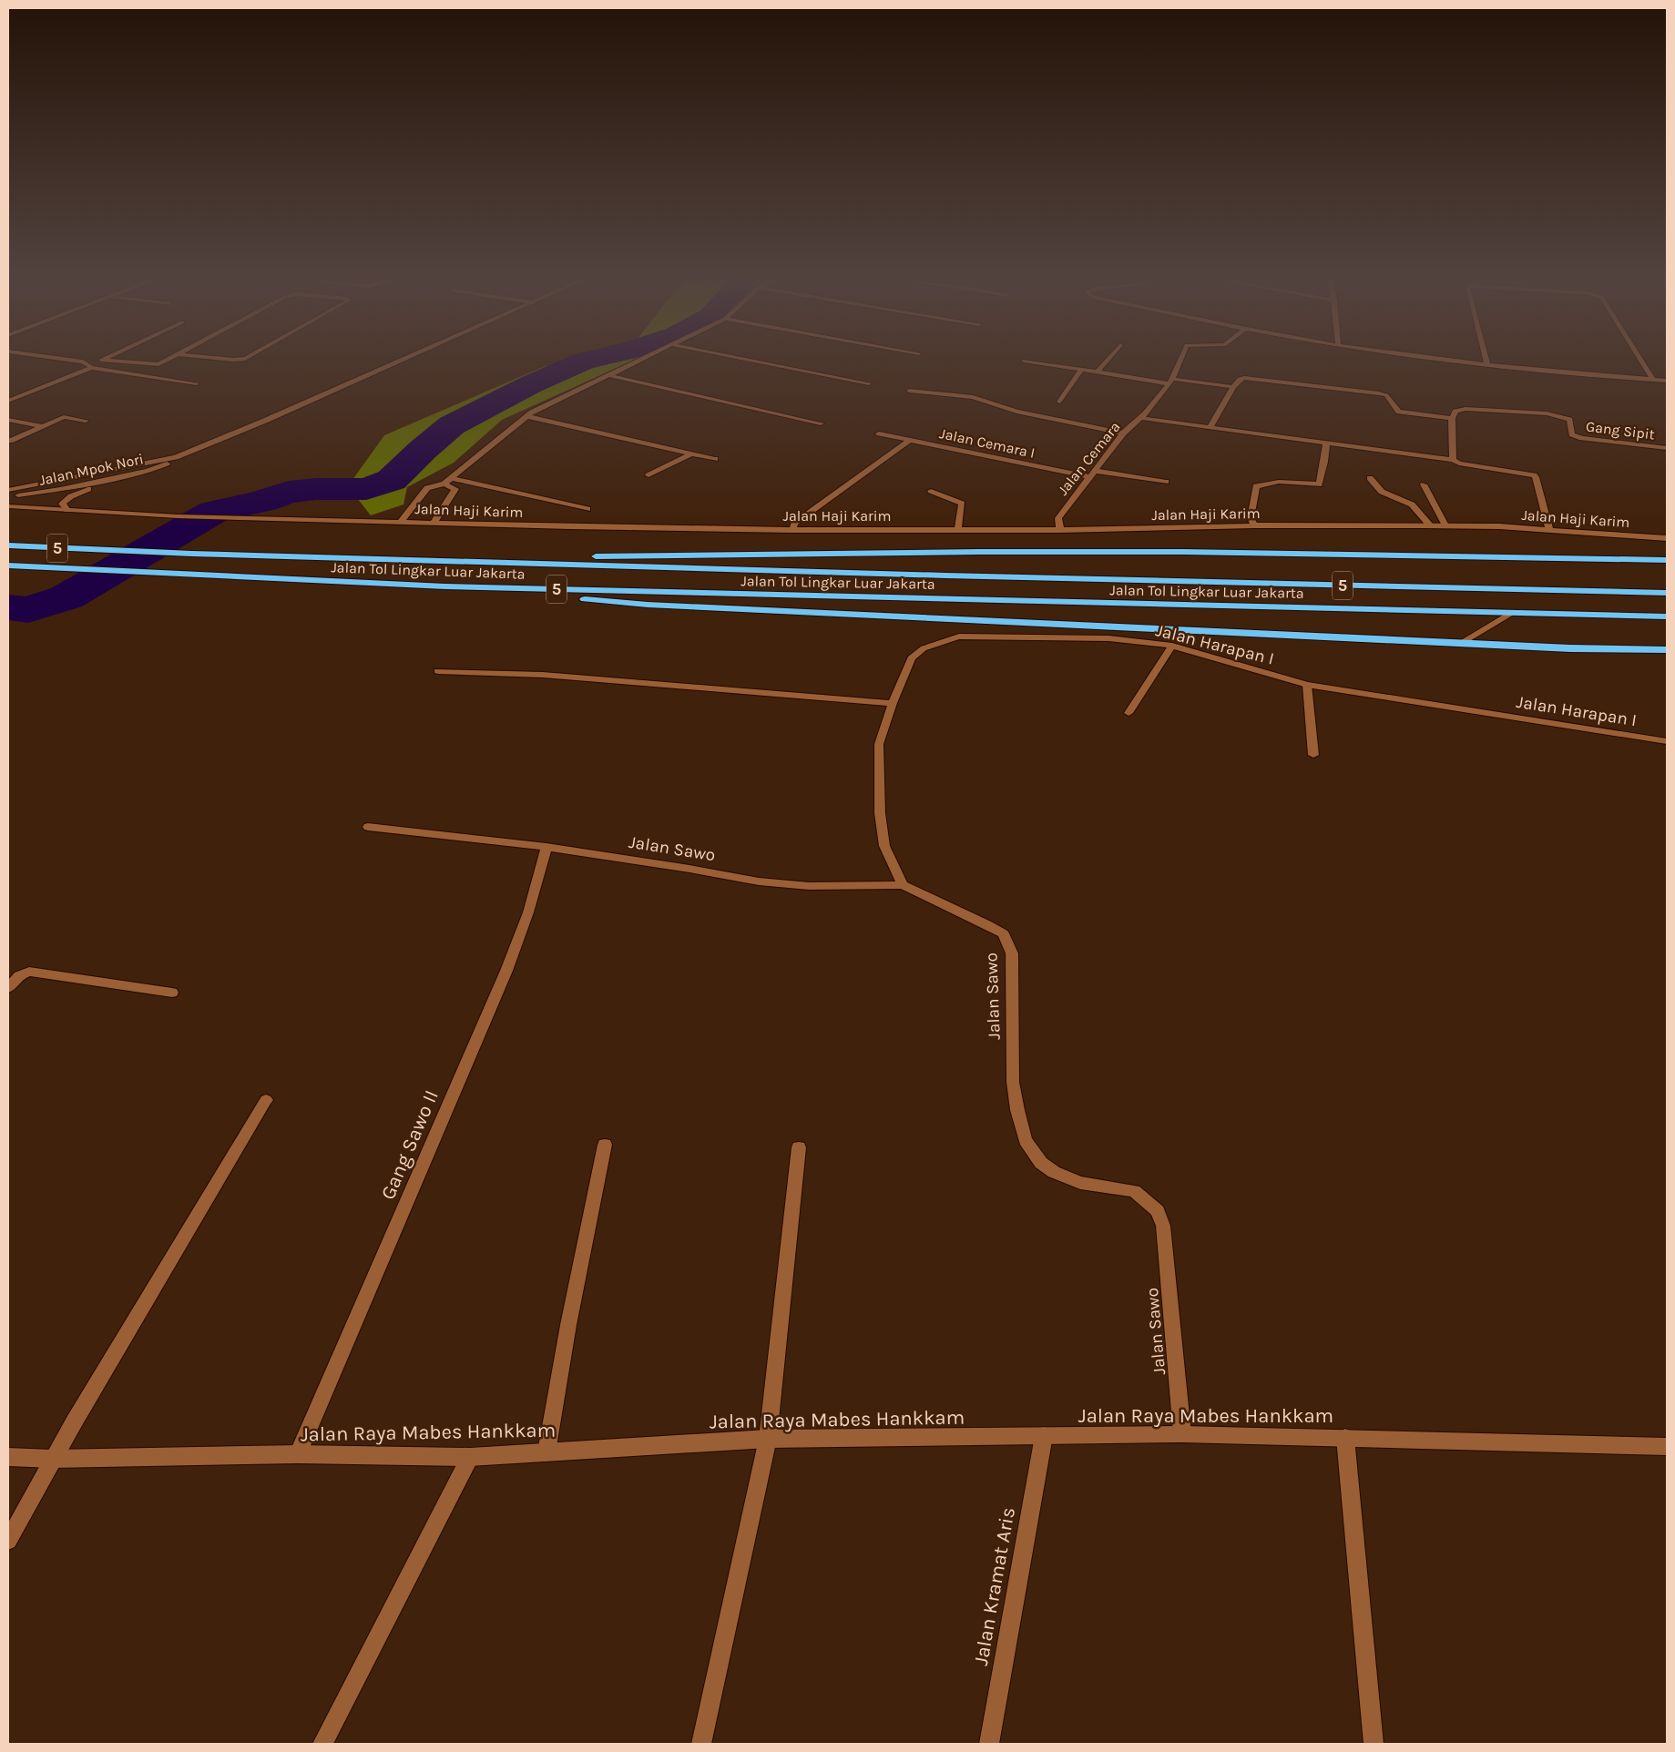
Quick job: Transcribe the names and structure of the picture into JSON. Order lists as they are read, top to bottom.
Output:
{
  "streets": {
    "highway": ["5", "Jalan Tol Lingkar Luar Jakarta"],
    "street": [
      "Gang Sipit",
      "Jalan Cemara I",
      "Jalan Cemara",
      "Jalan Mpok Nori",
      "Jalan Haji Karim",
      "Jalan Harapan I",
      "Jalan Sawo",
      "Gang Sawo II",
      "Jalan Raya Mabes Hankkam",
      "Jalan Kramat Aris"
    ]
  },
  "crossings": [
    ["Jalan Cemara I", "Jalan Cemara"],
    ["Jalan Cemara", "Jalan Haji Karim"],
    ["Jalan Harapan I", "Jalan Sawo"],
    ["Jalan Sawo", "Gang Sawo II"],
    ["Jalan Sawo", "Jalan Raya Mabes Hankkam"],
    ["Gang Sawo II", "Jalan Raya Mabes Hankkam"],
    ["Jalan Raya Mabes Hankkam", "Jalan Kramat Aris"]
  ]
}
